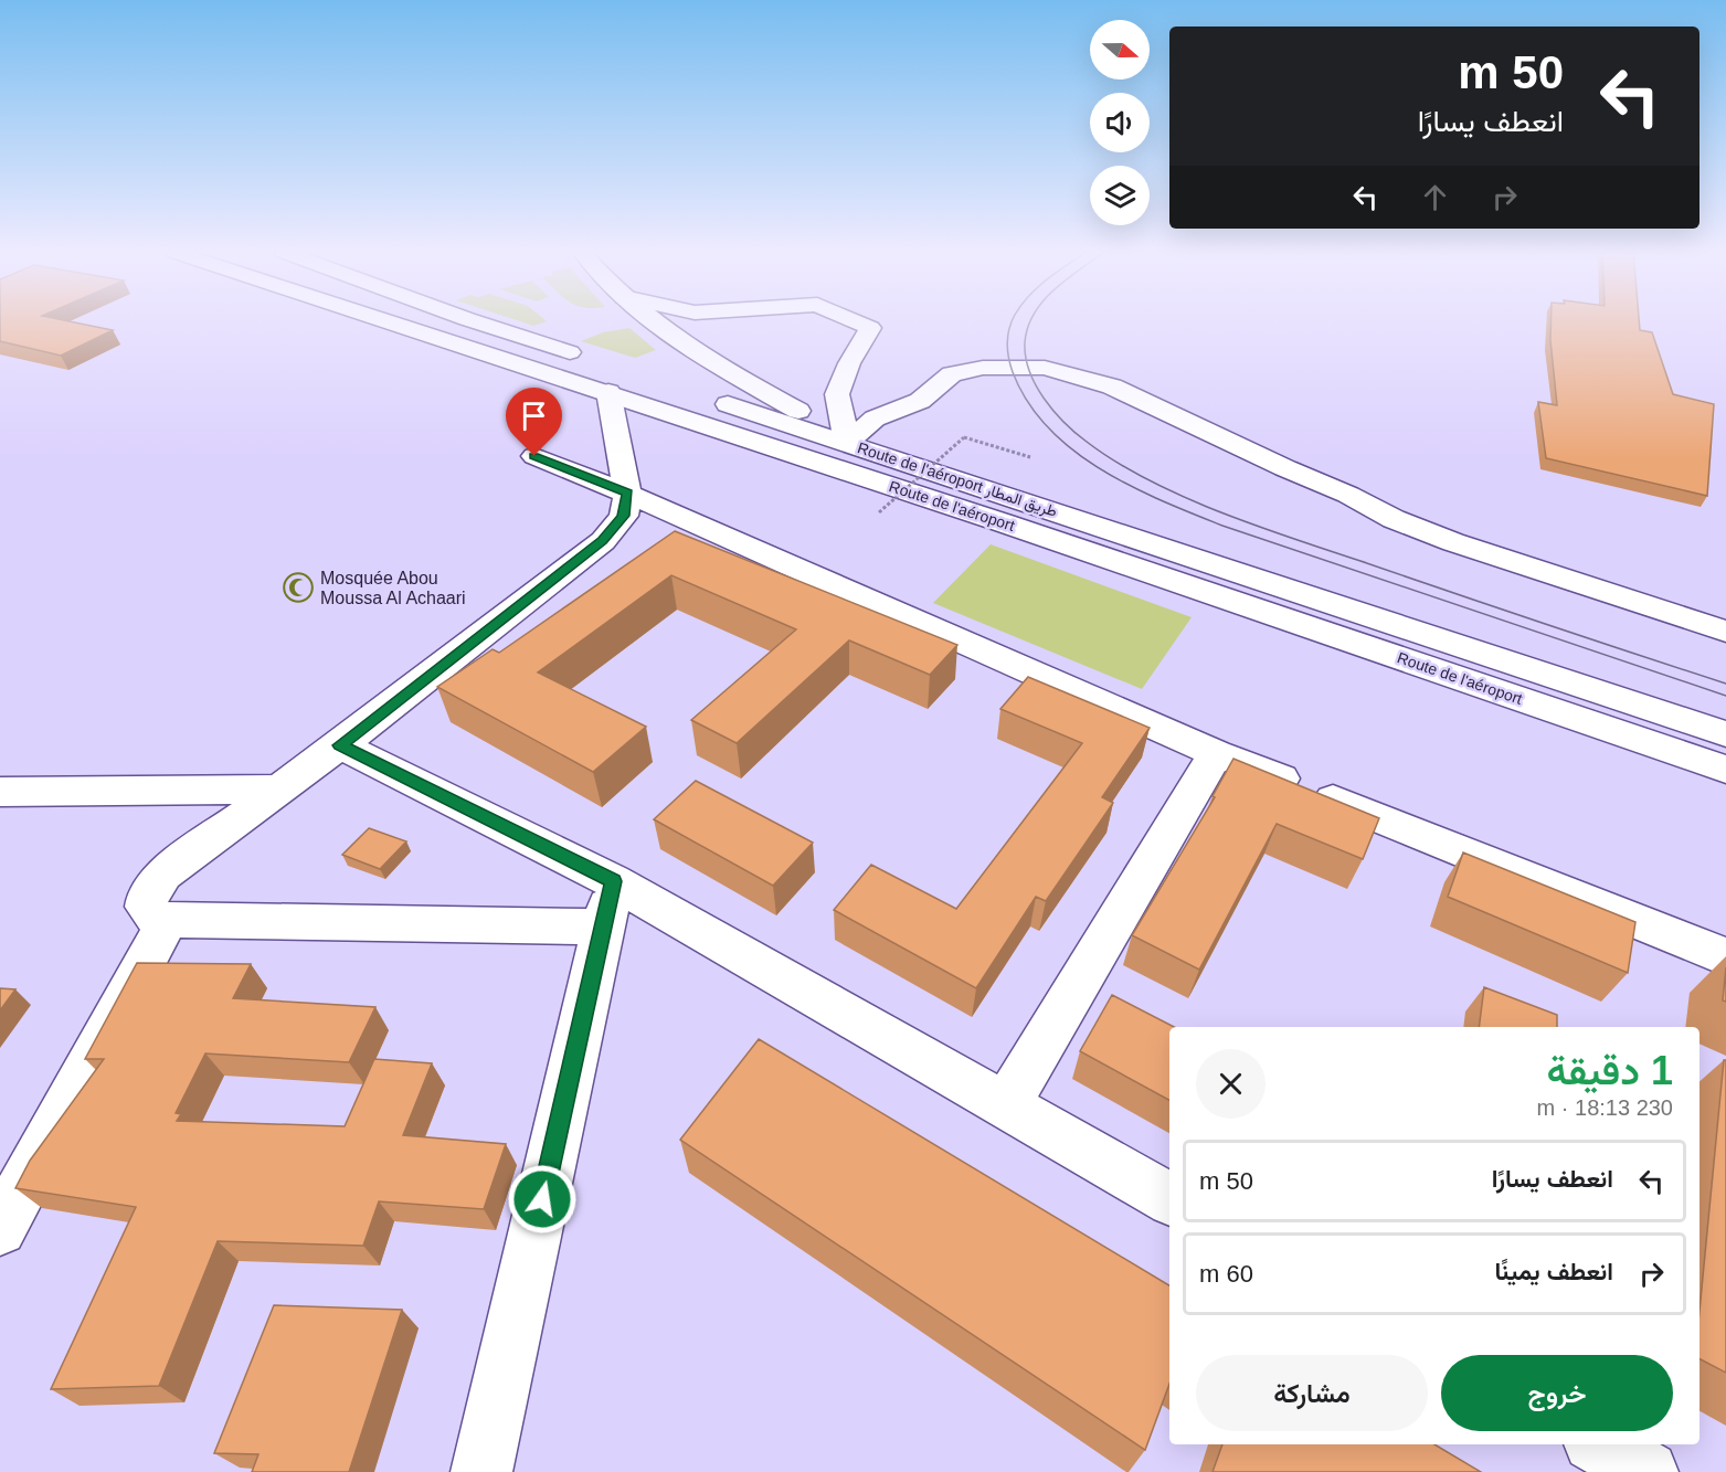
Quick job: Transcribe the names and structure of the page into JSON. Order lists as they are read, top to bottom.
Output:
{
  "streets": {
    "main road": ["Route de l'aéroport طريق المطار", "Route de l'aéroport"]
  },
  "crossings": [
    ["Route de l'aéroport طريق المطار", "Route de l'aéroport"]
  ],
  "places": {
    "mosque": ["Mosquée Abou Moussa Al Achaari"]
  },
  "north": "right",
  "page": {
    "turn": ["50 m", "انعطف يسارًا"],
    "heading": ["1 دقيقة", "230 m · 18:13"],
    "list": [
      {
        "name": "انعطف يسارًا",
        "value": "50 m"
      },
      {
        "name": "انعطف يمينًا",
        "value": "60 m"
      }
    ],
    "buttons": ["خروج", "مشاركة"]
  }
}
